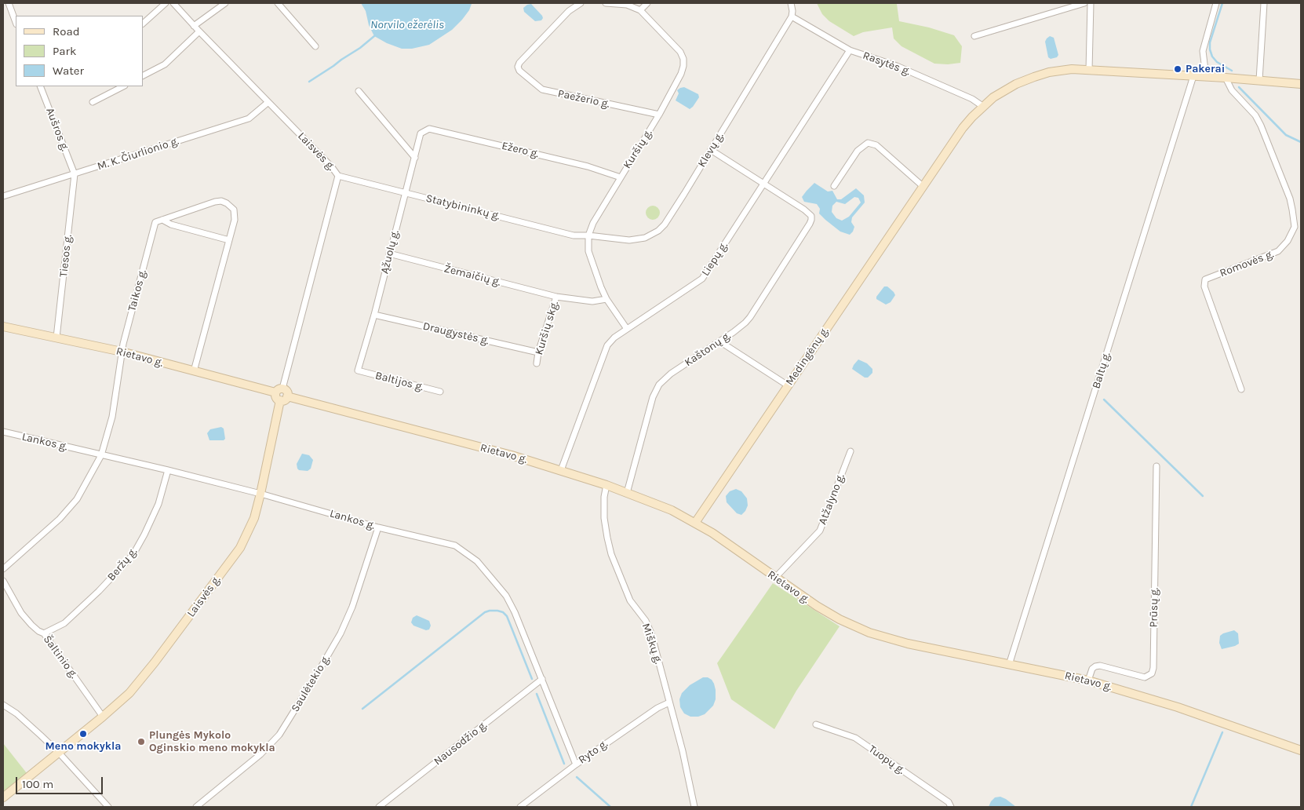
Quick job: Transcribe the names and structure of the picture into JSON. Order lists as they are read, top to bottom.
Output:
{
  "streets": {
    "main road": ["Laisvės g.", "Medingėnų g.", "Rietavo g."],
    "street": [
      "Rasytės g.",
      "Paežerio g.",
      "Aušros g.",
      "Kuršių g.",
      "Ežero g.",
      "Klevų g.",
      "M. K. Čiurlionio g.",
      "Statybininkų g.",
      "Ąžuolų g.",
      "Tiesos g.",
      "Liepų g.",
      "Romovės g.",
      "Žemaičių g.",
      "Taikos g.",
      "Kuršių skg.",
      "Draugystės g.",
      "Kaštonų g.",
      "Baltų g.",
      "Baltijos g.",
      "Lankos g.",
      "Atžalyno g.",
      "Beržų g.",
      "Prūsų g.",
      "Miškų g.",
      "Šaltinio g.",
      "Saulėtekio g.",
      "Nausodžio g.",
      "Ryto g.",
      "Tuopų g."
    ]
  },
  "crossings": [
    ["Rasytės g.", "Klevų g."],
    ["Rasytės g.", "Liepų g."],
    ["Rasytės g.", "Medingėnų g."],
    ["Paežerio g.", "Kuršių g."],
    ["Aušros g.", "M. K. Čiurlionio g."],
    ["Aušros g.", "Tiesos g."],
    ["Kuršių g.", "Ežero g."],
    ["Kuršių g.", "Klevų g."],
    ["Kuršių g.", "Statybininkų g."],
    ["Kuršių g.", "Liepų g."],
    ["Kuršių g.", "Kuršių skg."],
    ["Ežero g.", "Ąžuolų g."],
    ["Klevų g.", "Statybininkų g."],
    ["Laisvės g.", "M. K. Čiurlionio g."],
    ["Laisvės g.", "Statybininkų g."],
    ["Laisvės g.", "Rietavo g."],
    ["Laisvės g.", "Lankos g."],
    ["Laisvės g.", "Šaltinio g."],
    ["M. K. Čiurlionio g.", "Tiesos g."],
    ["Statybininkų g.", "Ąžuolų g."],
    ["Ąžuolų g.", "Žemaičių g."],
    ["Ąžuolų g.", "Draugystės g."],
    ["Ąžuolų g.", "Baltijos g."],
    ["Tiesos g.", "Rietavo g."],
    ["Liepų g.", "Kaštonų g."],
    ["Liepų g.", "Rietavo g."],
    ["Romovės g.", "Medingėnų g."],
    ["Žemaičių g.", "Kuršių skg."],
    ["Taikos g.", "Rietavo g."],
    ["Taikos g.", "Lankos g."],
    ["Kuršių skg.", "Draugystės g."],
    ["Kaštonų g.", "Rietavo g."],
    ["Medingėnų g.", "Rietavo g."],
    ["Medingėnų g.", "Baltų g."],
    ["Rietavo g.", "Baltų g."],
    ["Rietavo g.", "Atžalyno g."],
    ["Rietavo g.", "Prūsų g."],
    ["Rietavo g.", "Miškų g."],
    ["Lankos g.", "Beržų g."],
    ["Lankos g.", "Saulėtekio g."],
    ["Lankos g.", "Nausodžio g."],
    ["Lankos g.", "Ryto g."],
    ["Beržų g.", "Šaltinio g."],
    ["Miškų g.", "Ryto g."]
  ],
  "water": ["Norvilo ežerėlis"],
  "places": ["Pakerai", "Meno mokykla", "Plungės Mykolo Oginskio meno mokykla"],
  "legend": ["Road", "Park", "Water"],
  "scale_bar": "100 m"
}
